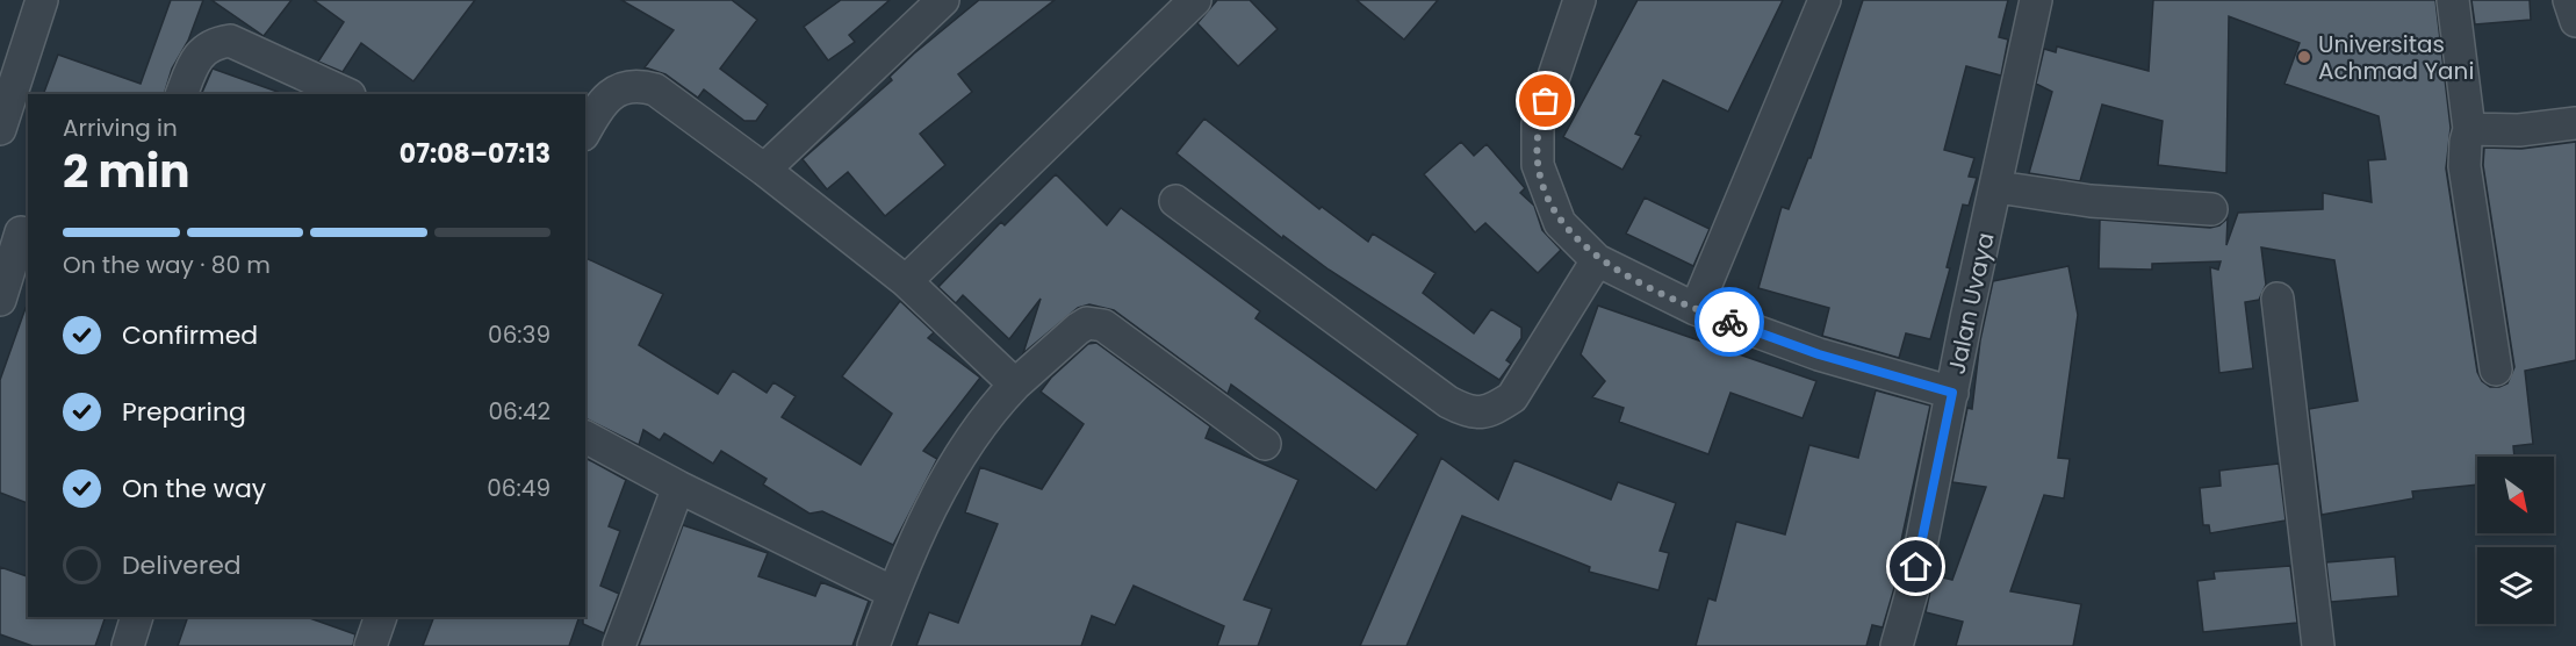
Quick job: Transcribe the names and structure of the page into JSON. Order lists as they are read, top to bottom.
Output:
{
  "streets": {
    "street": ["Jalan Uvaya"]
  },
  "places": ["Universitas Achmad Yani"],
  "north": "bottom right",
  "page": {
    "heading": ["2 min", "Arriving in", "07:08–07:13"],
    "bar": "On the way · 80 m",
    "list": [
      ["Confirmed", "06:39"],
      ["Preparing", "06:42"],
      ["On the way", "06:49"],
      "Delivered"
    ]
  }
}
